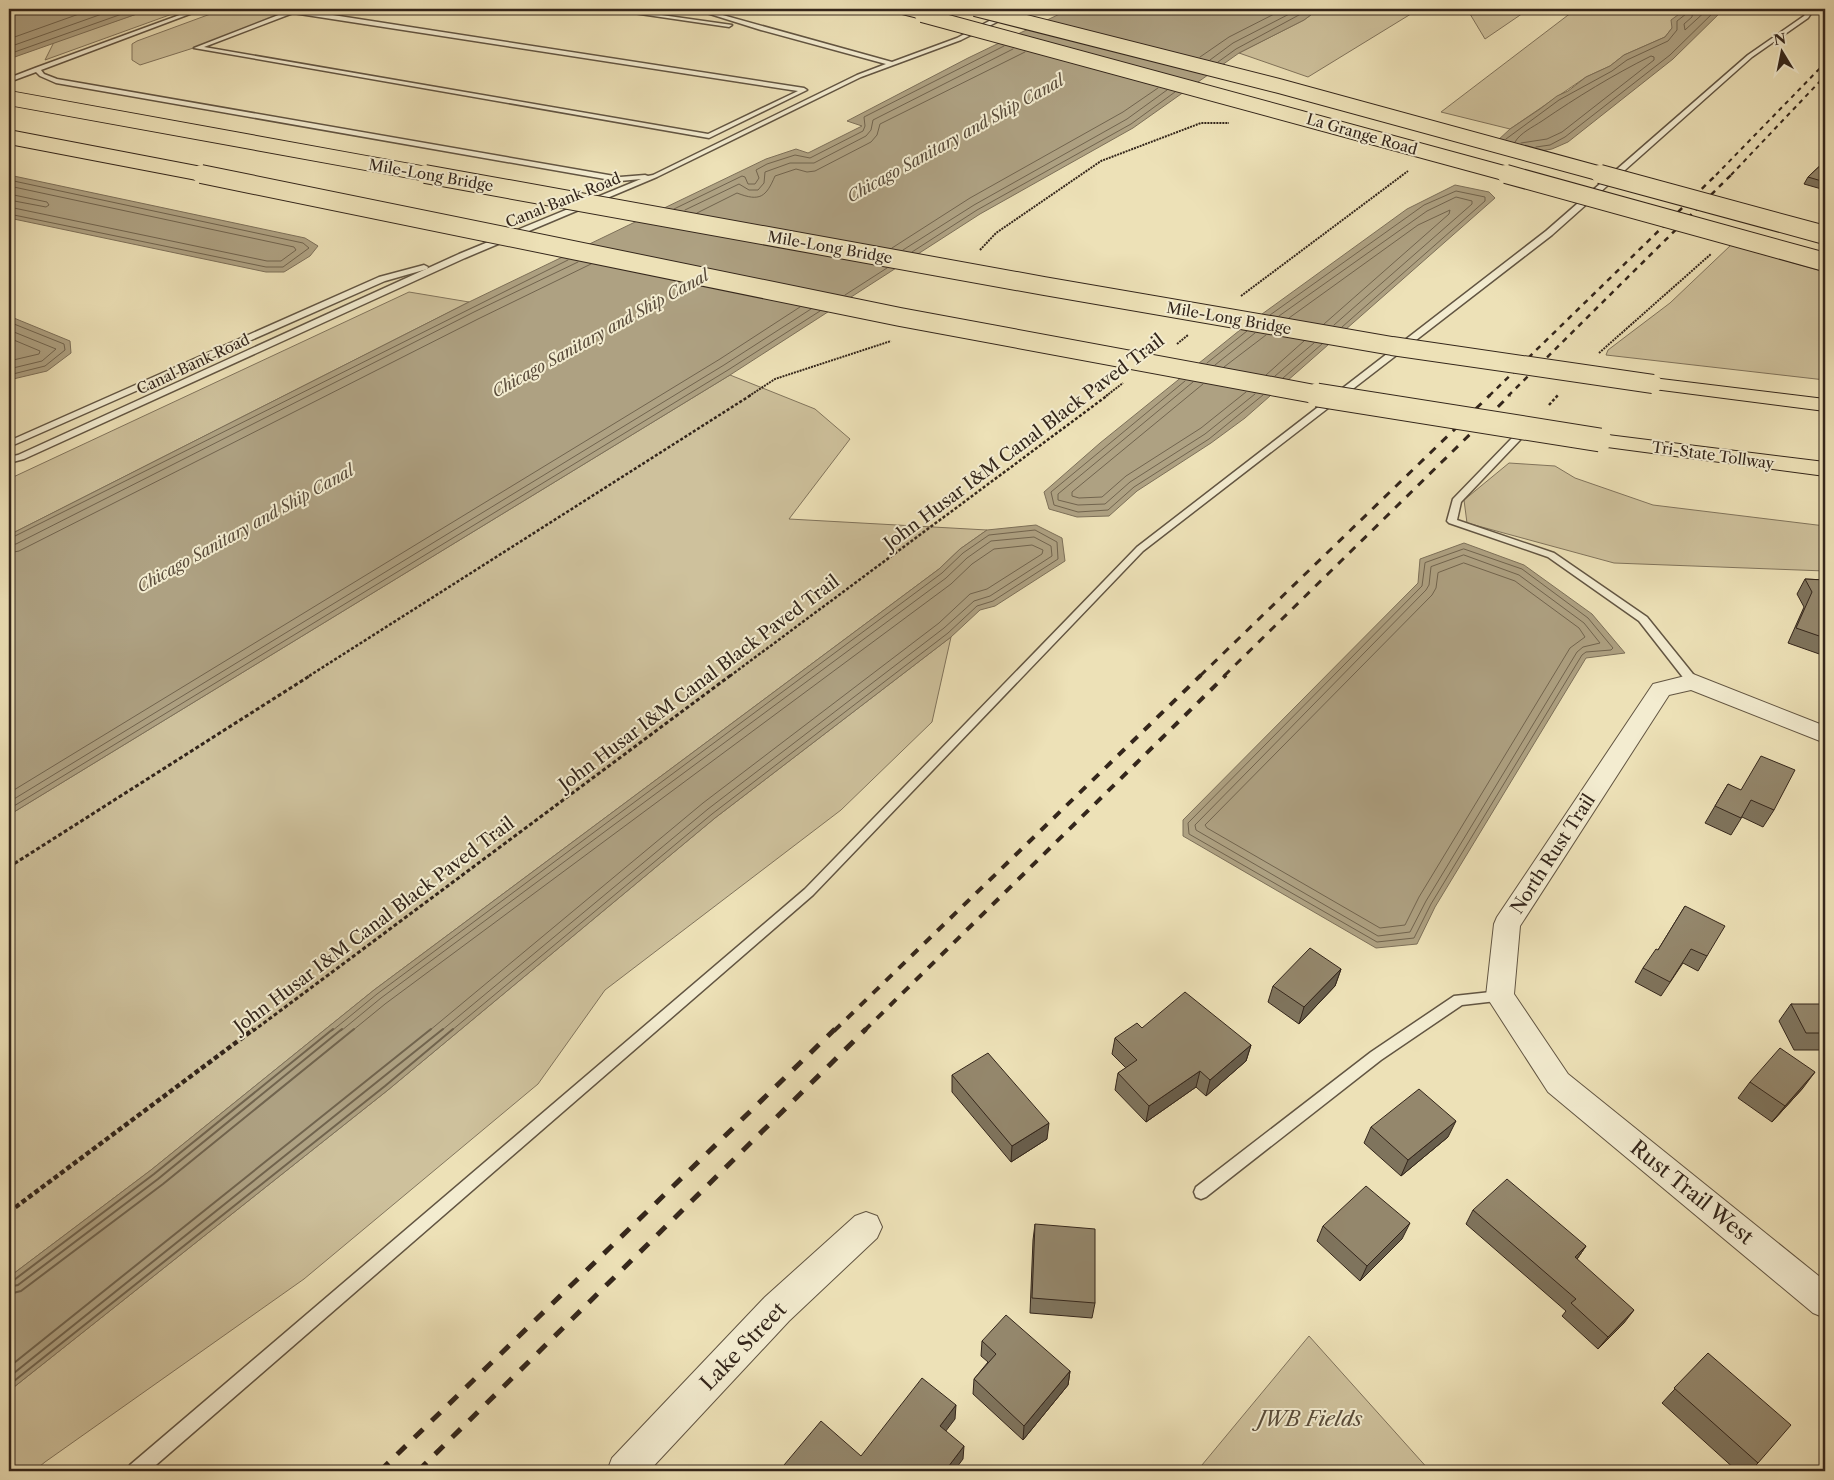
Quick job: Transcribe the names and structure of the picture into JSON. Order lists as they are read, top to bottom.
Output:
{
  "streets": {
    "highway": ["La Grange Road", "Mile-Long Bridge", "Tri-State Tollway"],
    "street": ["North Rust Trail", "Rust Trail West", "Lake Street"],
    "lane": ["Canal Bank Road"],
    "path": ["John Husar I&M Canal Black Paved Trail"]
  },
  "crossings": [
    ["North Rust Trail", "Rust Trail West"]
  ],
  "water": ["Chicago Sanitary and Ship Canal"],
  "parks": ["JWB Fields"],
  "north": "top"
}
